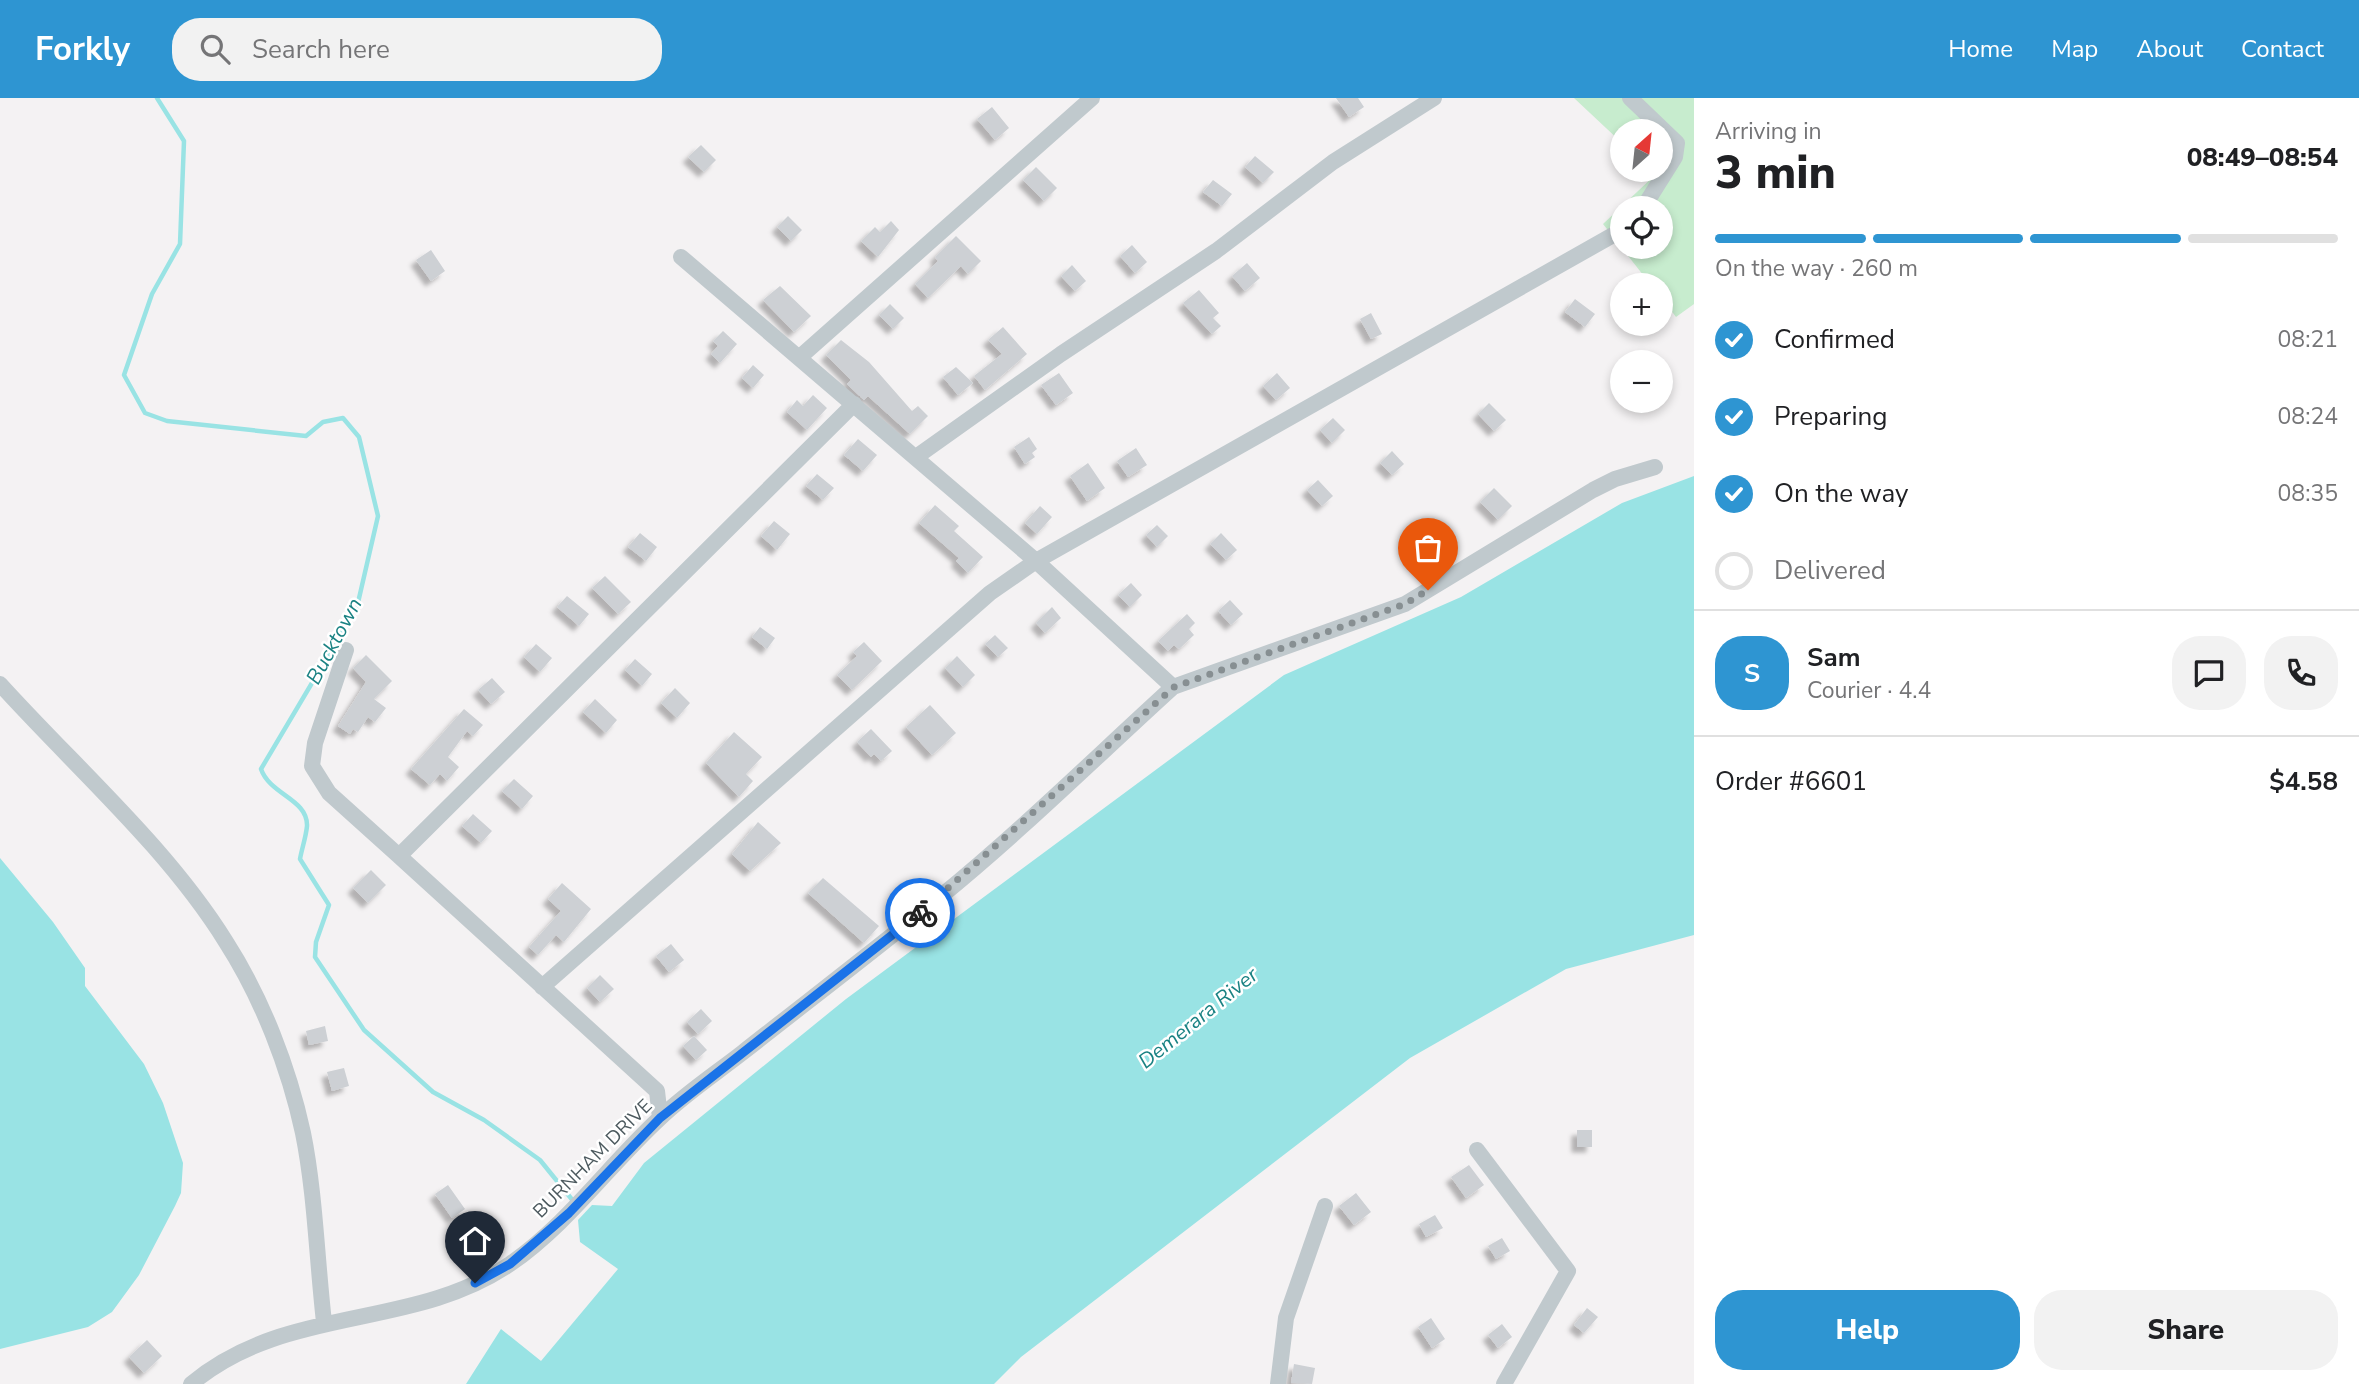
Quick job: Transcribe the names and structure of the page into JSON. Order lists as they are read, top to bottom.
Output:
{
  "streets": {
    "street": ["BURNHAM DRIVE"]
  },
  "water": ["Bucktown", "Demerara River"],
  "north": "top right",
  "page": {
    "header": "Forkly",
    "search": "Search here",
    "nav": [
      "Home",
      "Map",
      "About",
      "Contact"
    ],
    "heading": ["3 min", "Arriving in", "08:49–08:54"],
    "panel": [
      "Sam",
      "Courier · 4.4",
      "Order #6601",
      "$4.58"
    ],
    "map_buttons": ["+", "−"],
    "bar": "On the way · 260 m",
    "list": [
      ["Confirmed", "08:21"],
      ["Preparing", "08:24"],
      ["On the way", "08:35"],
      "Delivered"
    ],
    "round": "S",
    "buttons": ["Help", "Share"]
  }
}
